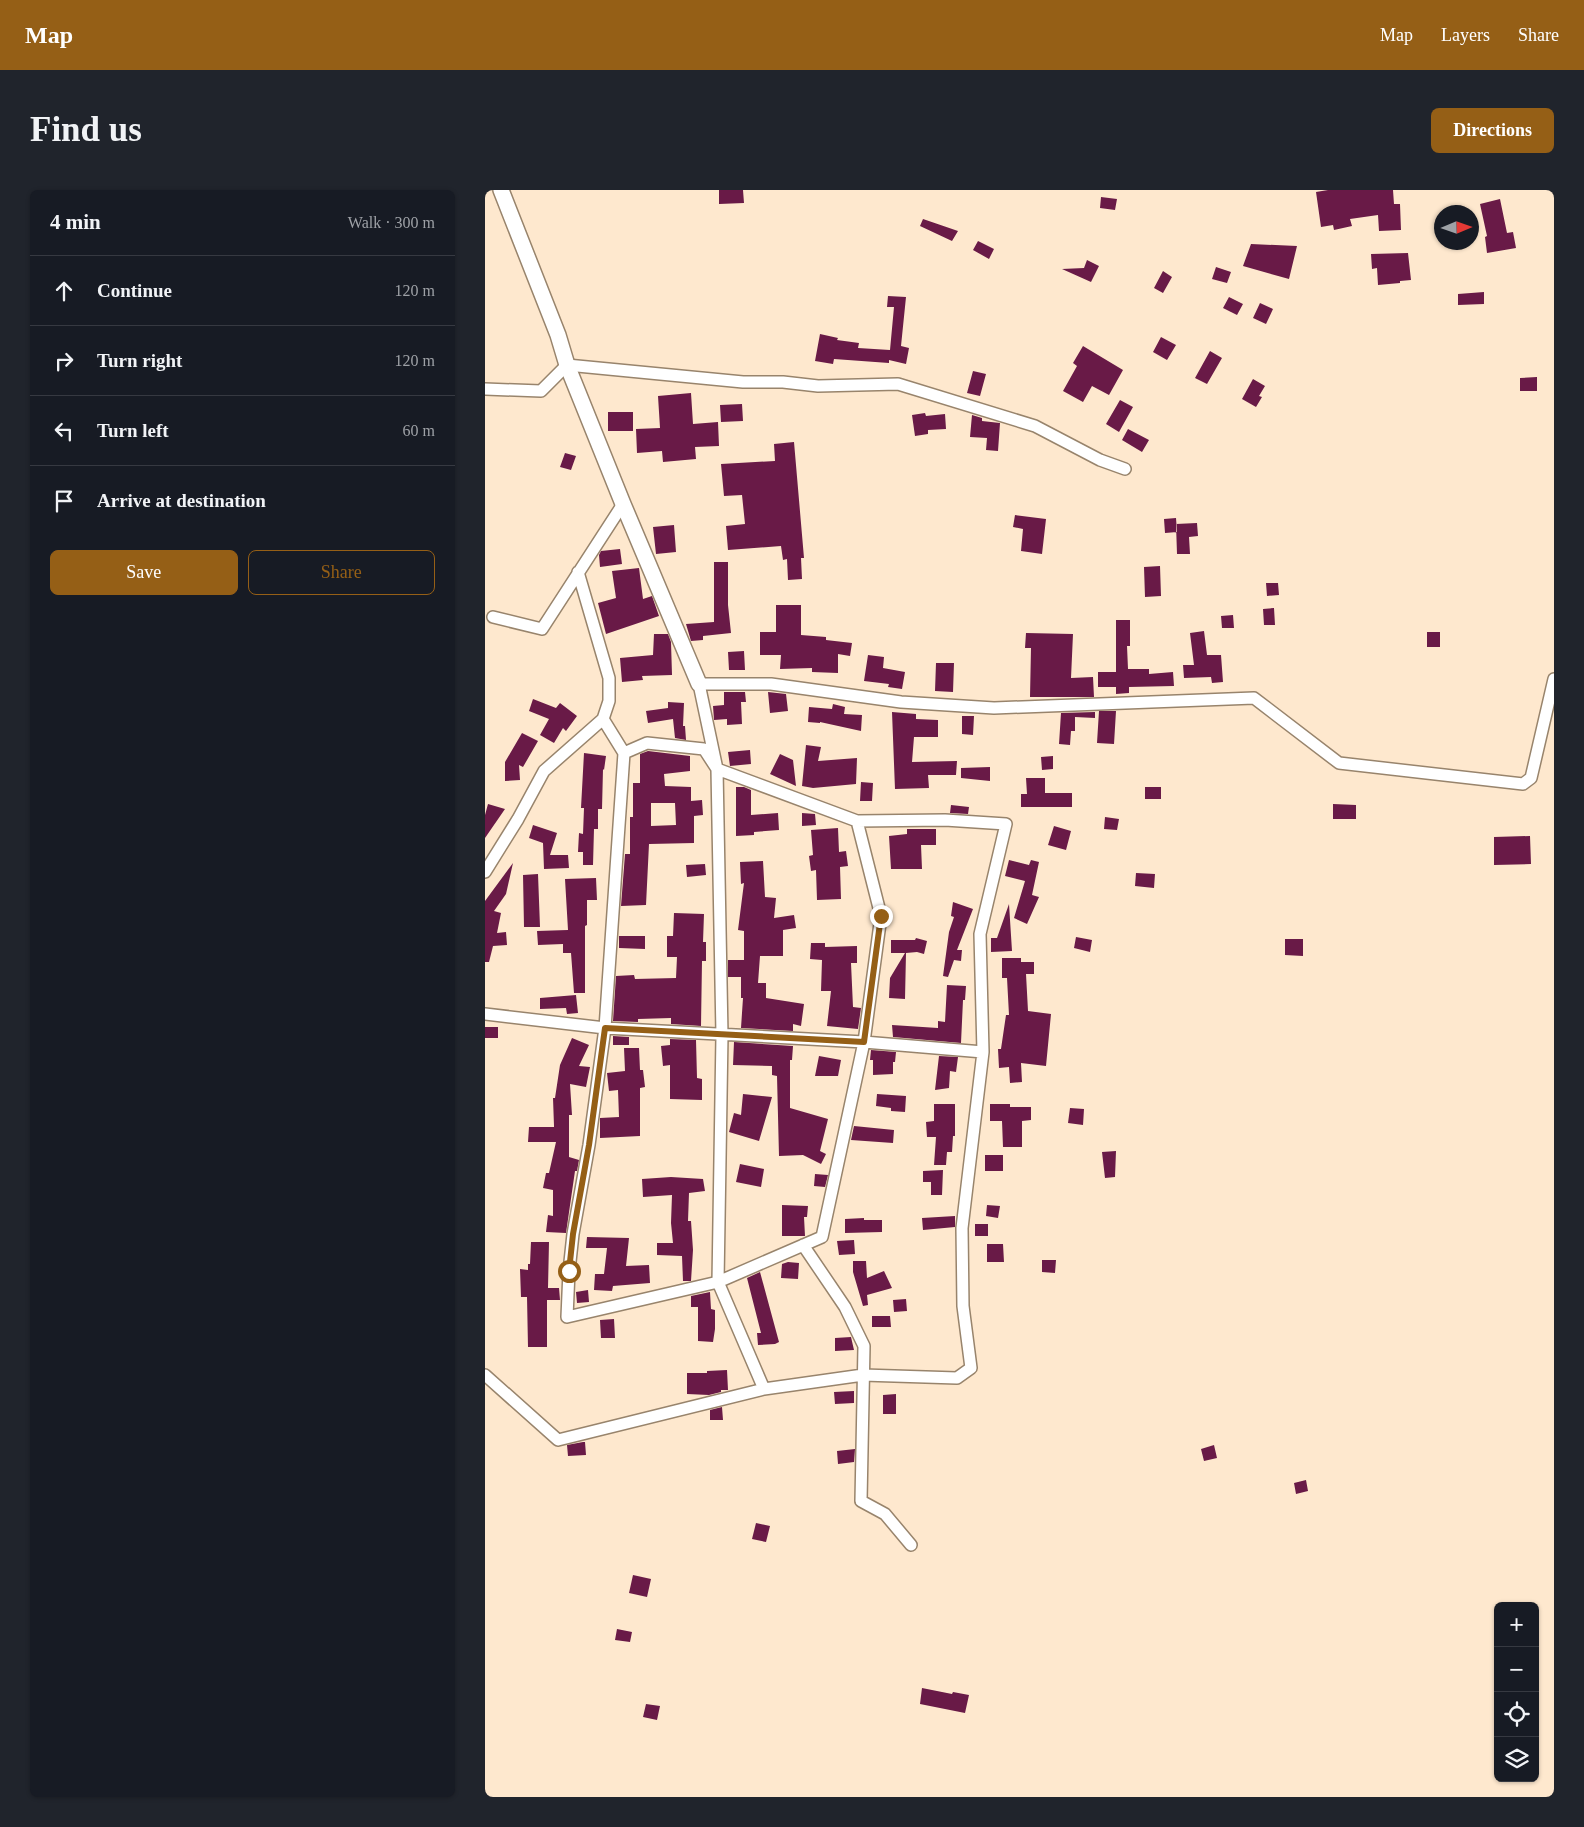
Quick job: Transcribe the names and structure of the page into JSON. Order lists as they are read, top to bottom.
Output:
{
  "north": "right",
  "page": {
    "header": "Map",
    "nav": ["Map", "Layers", "Share"],
    "buttons": [
      "Directions",
      ["Save", "Share"]
    ],
    "title": "Find us",
    "heading": ["4 min", "Walk · 300 m"],
    "list": [
      ["Continue", "120 m"],
      ["Turn right", "120 m"],
      ["Turn left", "60 m"],
      "Arrive at destination"
    ],
    "map_buttons": ["+", "−"]
  }
}
